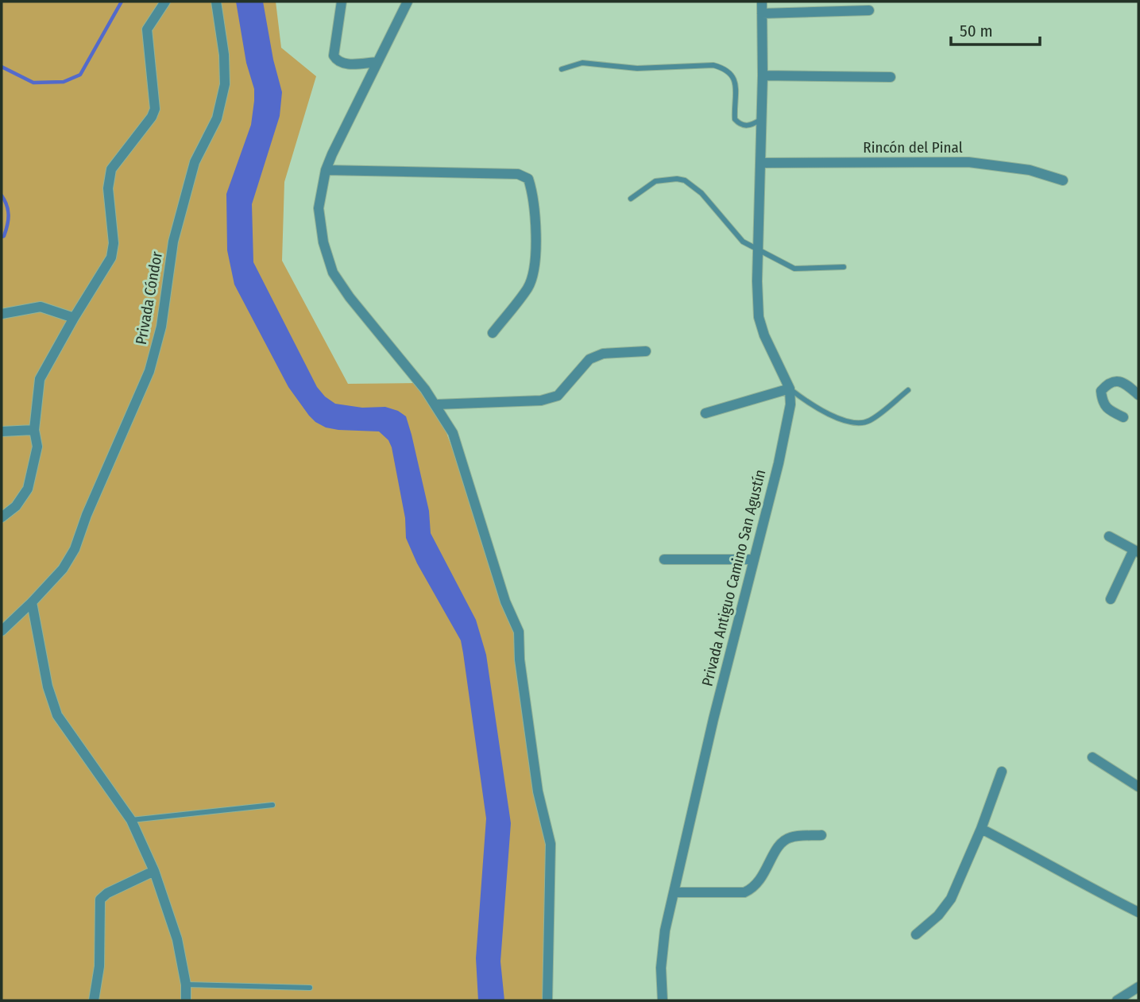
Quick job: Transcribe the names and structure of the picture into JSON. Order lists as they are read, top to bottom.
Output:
{
  "streets": {
    "street": ["Rincón del Pinal", "Privada Cóndor", "Privada Antiguo Camino San Agustín"]
  },
  "crossings": [
    ["Rincón del Pinal", "Privada Antiguo Camino San Agustín"]
  ],
  "scale_bar": "50 m"
}
